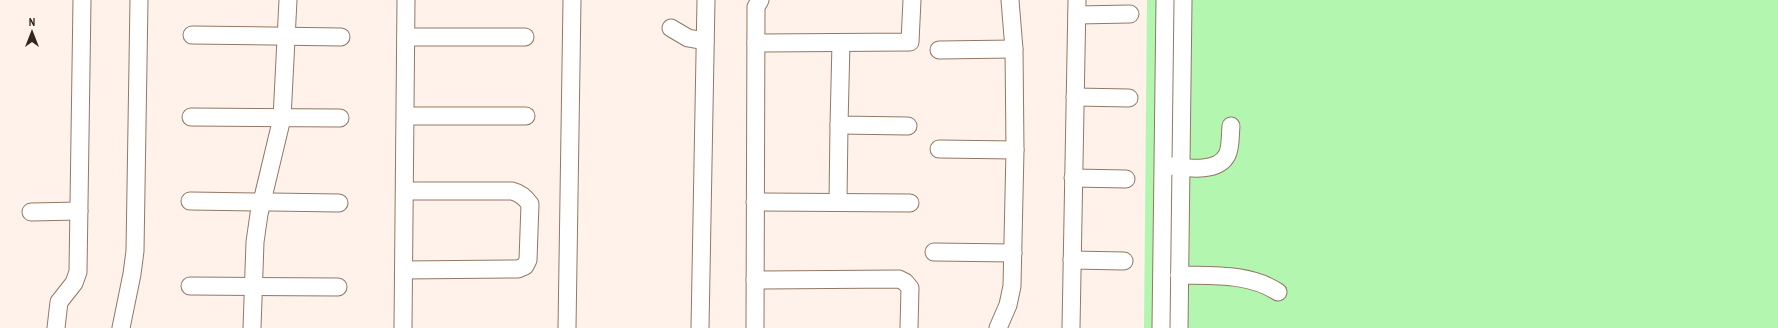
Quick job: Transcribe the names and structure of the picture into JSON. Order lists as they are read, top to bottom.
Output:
{
  "north": "top"
}
